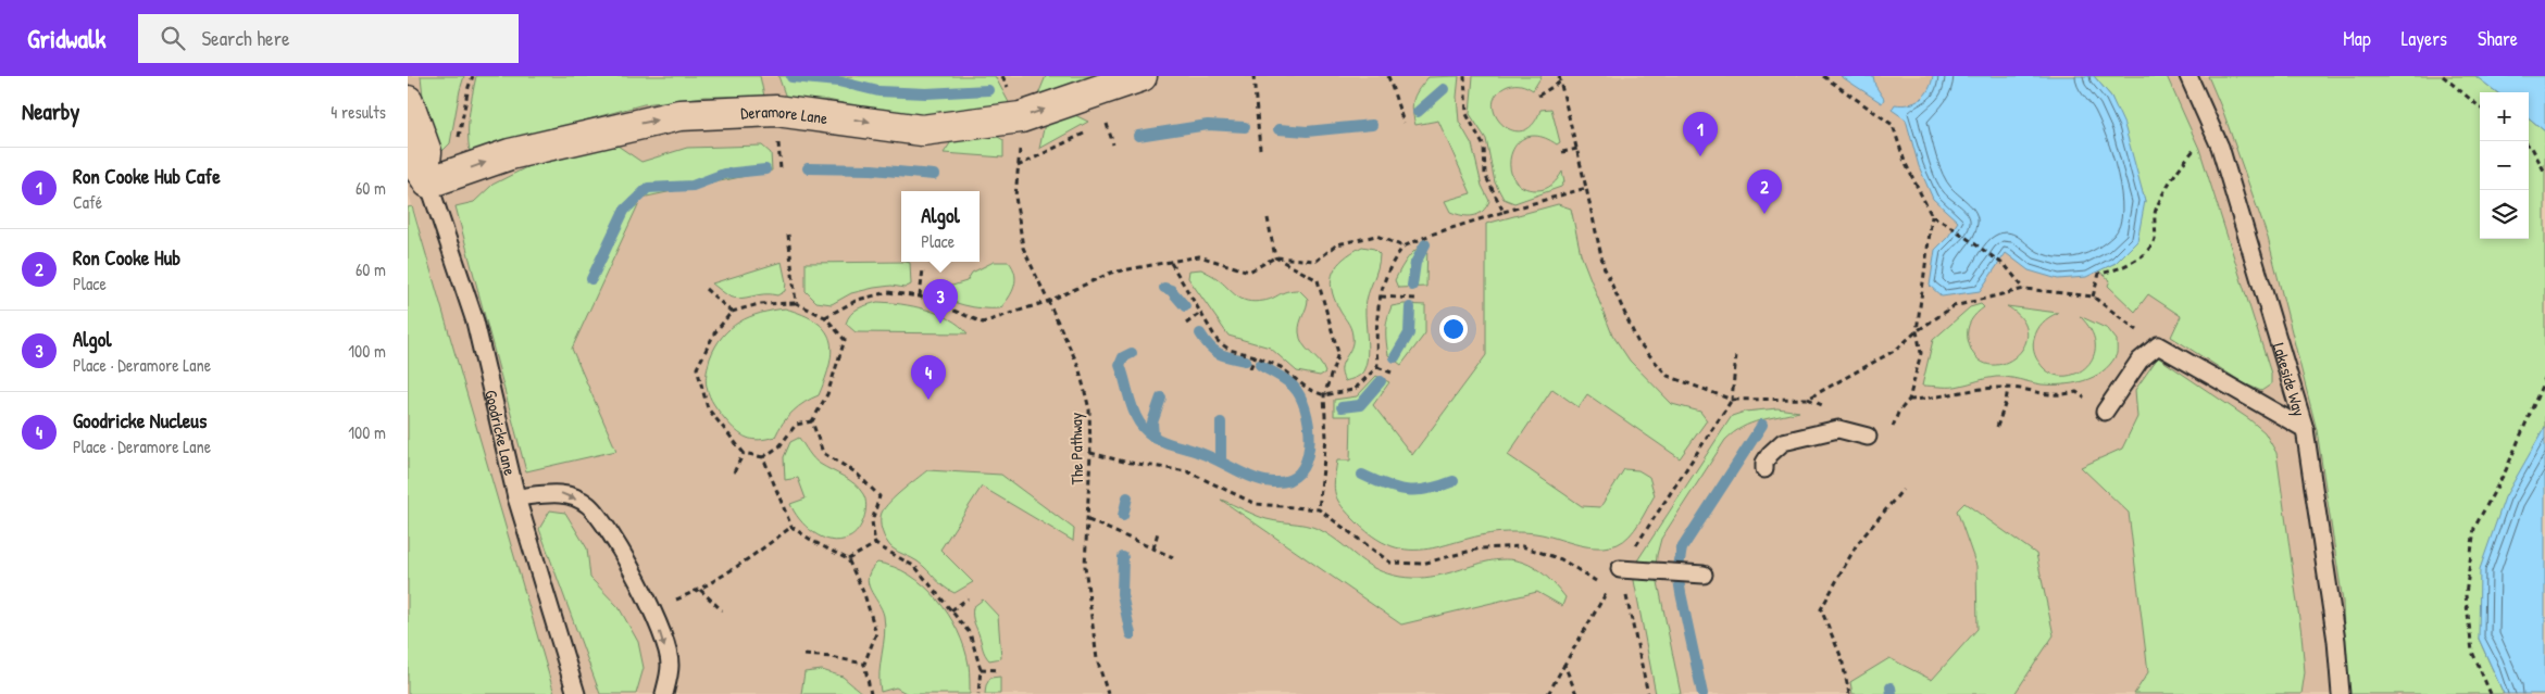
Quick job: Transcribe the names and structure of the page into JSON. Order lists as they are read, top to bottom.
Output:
{
  "streets": {
    "street": ["Deramore Lane", "Goodricke Lane"],
    "lane": ["Lakeside Way"],
    "path": ["The Pathway"]
  },
  "crossings": [
    ["Deramore Lane", "Goodricke Lane"],
    ["Deramore Lane", "The Pathway"]
  ],
  "one_way": ["Deramore Lane"],
  "page": {
    "header": "Gridwalk",
    "search": "Search here",
    "nav": ["Map", "Layers", "Share"],
    "heading": ["Nearby", "4 results"],
    "map_buttons": ["+", "−"],
    "pins": [
      "1",
      "2",
      "3",
      "4"
    ],
    "list": [
      {
        "mark": "1",
        "name": "Ron Cooke Hub Cafe",
        "note": "Café",
        "value": "60 m"
      },
      {
        "mark": "2",
        "name": "Ron Cooke Hub",
        "note": "Place",
        "value": "60 m"
      },
      {
        "mark": "3",
        "name": "Algol",
        "note": "Place · Deramore Lane",
        "value": "100 m"
      },
      {
        "mark": "4",
        "name": "Goodricke Nucleus",
        "note": "Place · Deramore Lane",
        "value": "100 m"
      }
    ],
    "popup": ["Algol", "Place"]
  }
}
